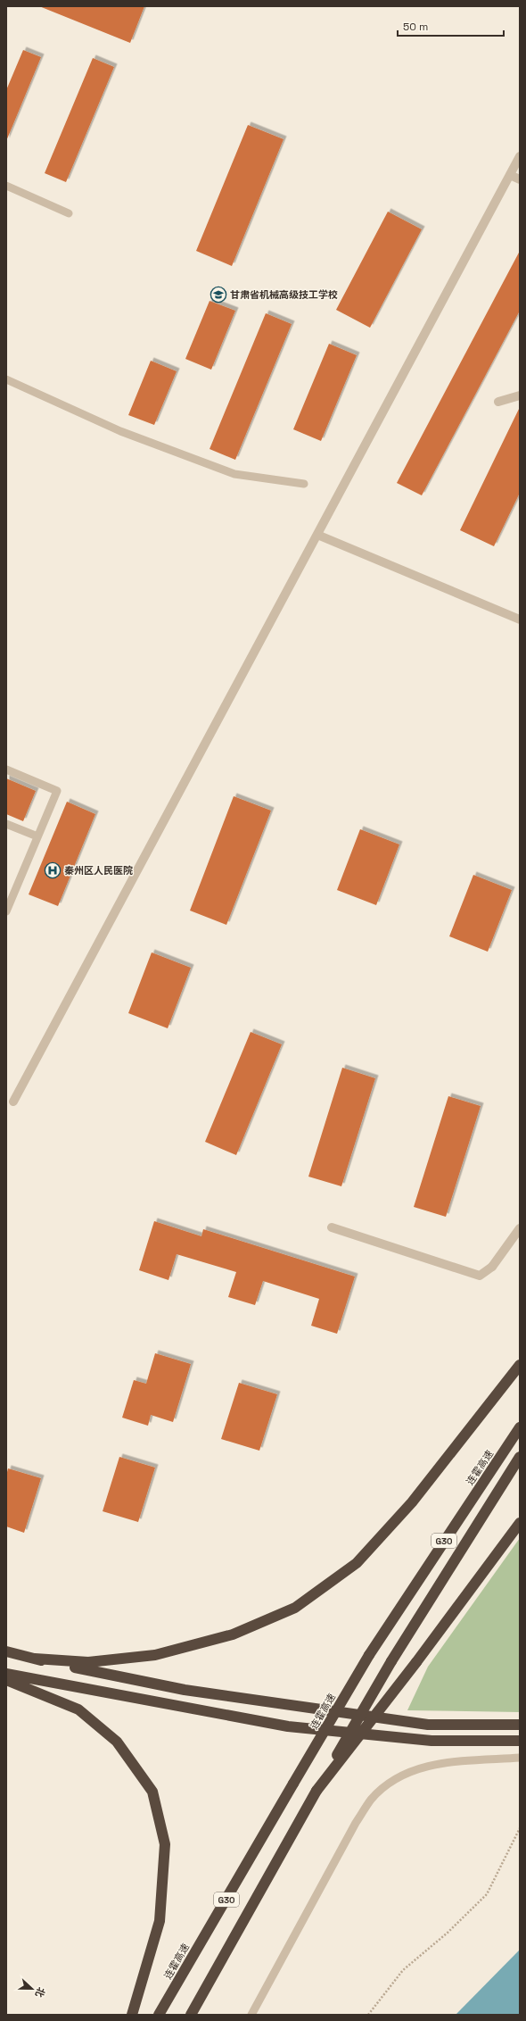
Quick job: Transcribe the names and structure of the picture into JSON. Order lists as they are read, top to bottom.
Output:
{
  "streets": {
    "highway": ["连霍高速", "G30"]
  },
  "places": {
    "school or university": ["甘肃省机械高级技工学校"],
    "hospital": ["秦州区人民医院"]
  },
  "scale_bar": "50 m",
  "north": "right"
}
